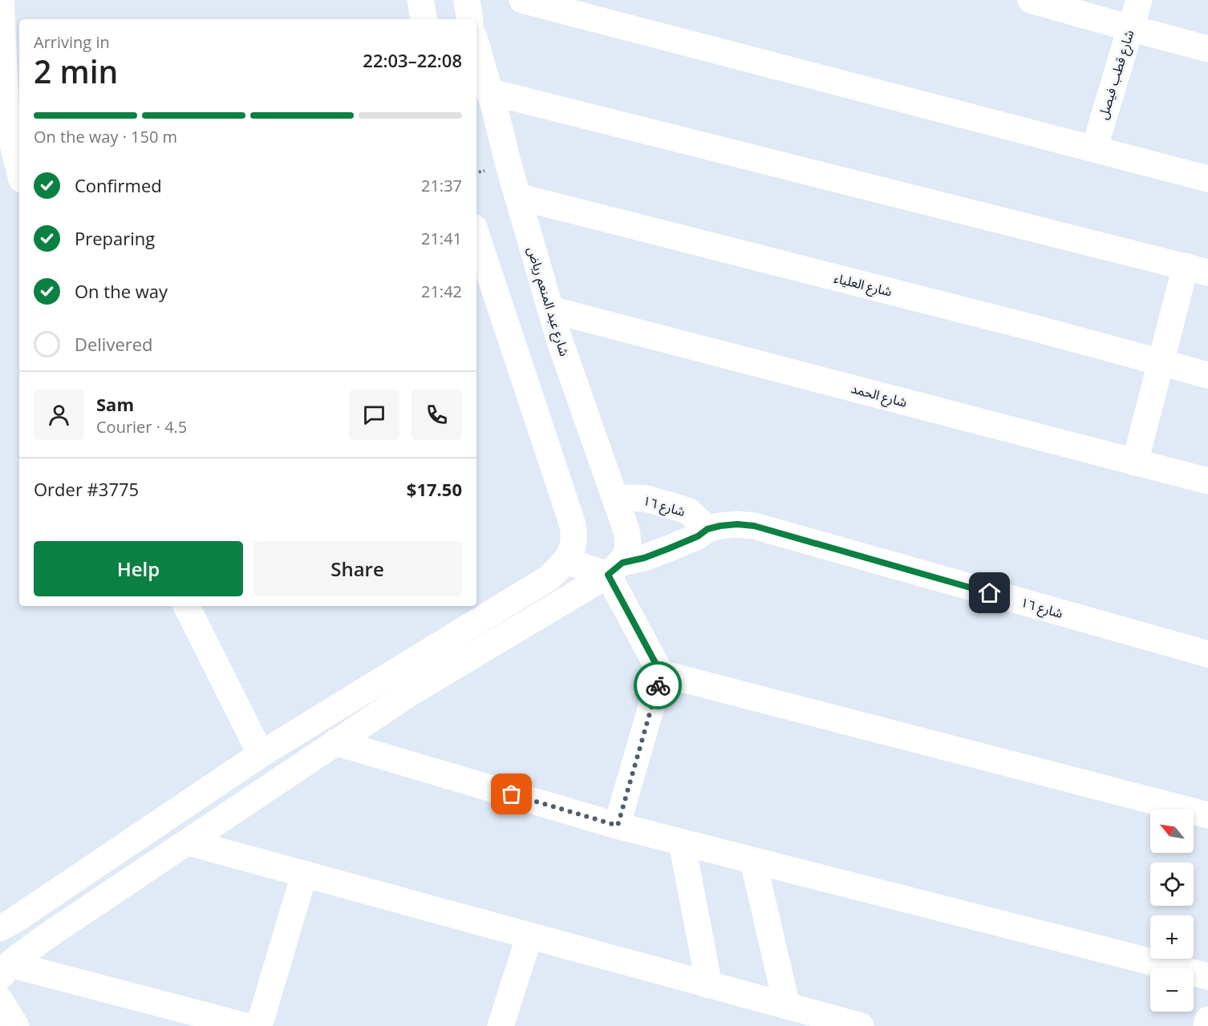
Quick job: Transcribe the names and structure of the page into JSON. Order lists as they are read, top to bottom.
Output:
{
  "streets": {
    "street": [
      "شارع قطب فيصل",
      "شارع العلياء",
      "شارع عبد المنعم رياض",
      "شارع الحمد",
      "شارع ١٦"
    ]
  },
  "crossings": [
    ["شارع العلياء", "شارع عبد المنعم رياض"],
    ["شارع عبد المنعم رياض", "شارع الحمد"],
    ["شارع عبد المنعم رياض", "شارع ١٦"]
  ],
  "north": "top left",
  "page": {
    "heading": ["2 min", "Arriving in", "22:03–22:08"],
    "panel": [
      "Sam",
      "Courier · 4.5",
      "Order #3775",
      "$17.50"
    ],
    "bar": "On the way · 150 m",
    "list": [
      ["Confirmed", "21:37"],
      ["Preparing", "21:41"],
      ["On the way", "21:42"],
      "Delivered"
    ],
    "buttons": ["Help", "Share"],
    "map_buttons": ["+", "−"]
  }
}
